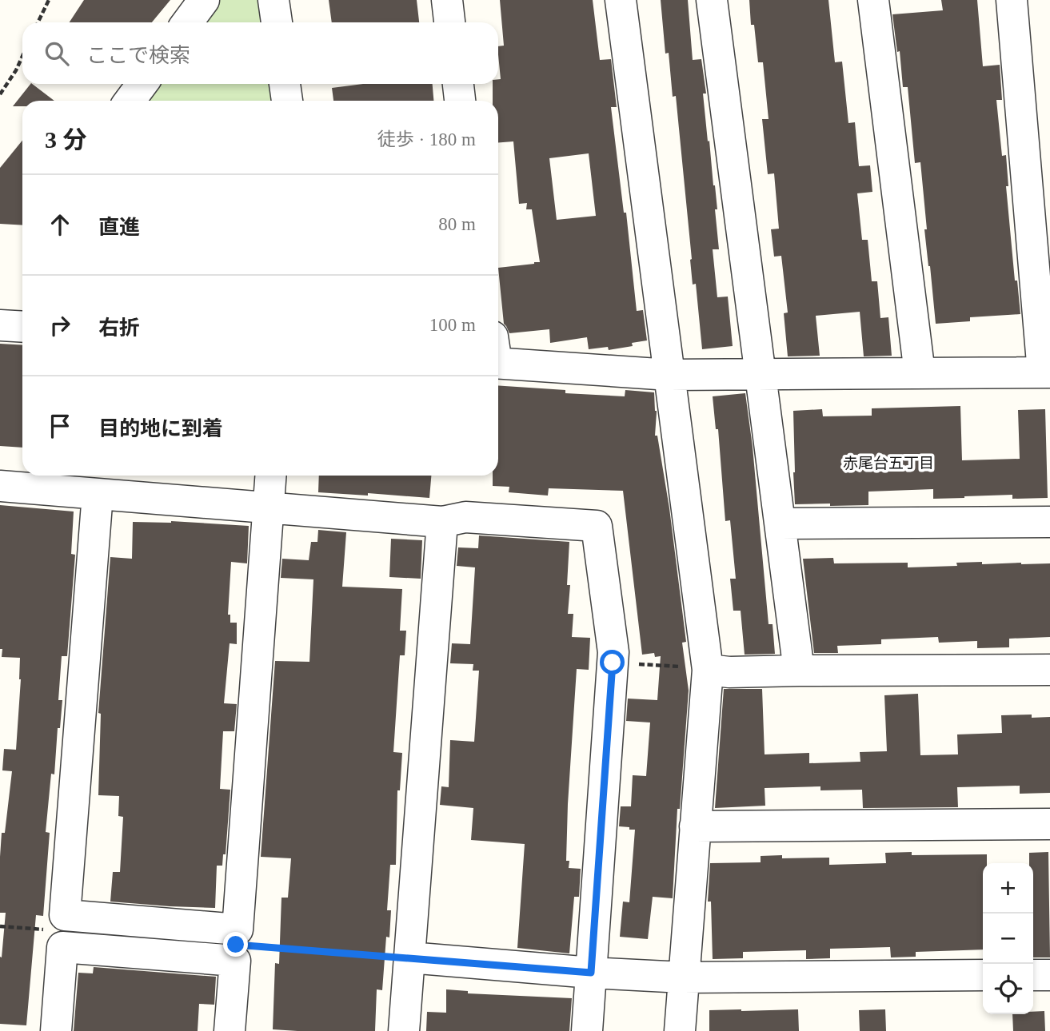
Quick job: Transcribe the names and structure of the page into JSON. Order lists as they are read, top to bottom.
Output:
{
  "districts": ["赤尾台五丁目"],
  "page": {
    "search": "ここで検索",
    "heading": ["3 分", "徒歩 · 180 m"],
    "list": [
      ["直進", "80 m"],
      ["右折", "100 m"],
      "目的地に到着"
    ],
    "map_buttons": ["+", "−"]
  }
}
